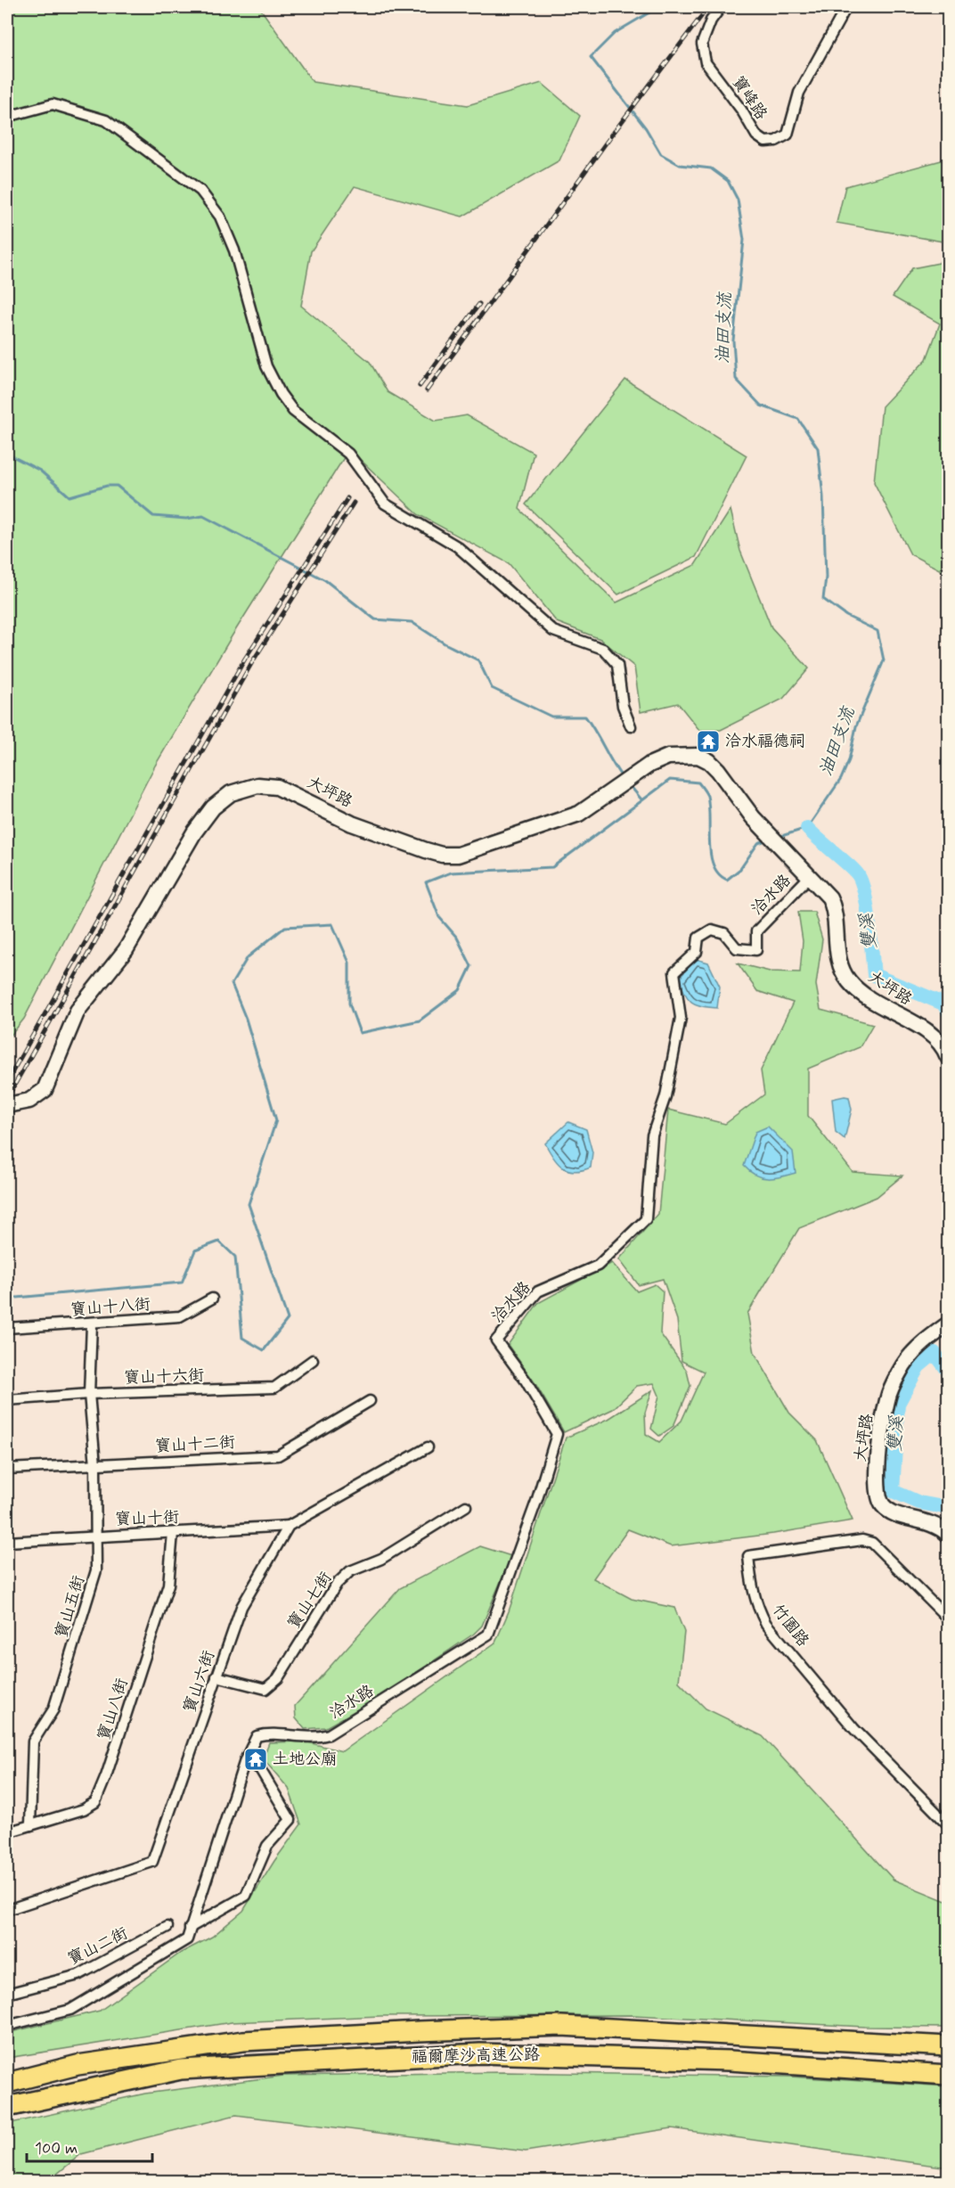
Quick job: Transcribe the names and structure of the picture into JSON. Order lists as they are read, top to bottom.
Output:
{
  "streets": {
    "highway": ["福爾摩沙高速公路"],
    "street": [
      "寶峰路",
      "大坪路",
      "洽水路",
      "寶山十八街",
      "寶山十六街",
      "寶山十二街",
      "寶山十街",
      "寶山七街",
      "寶山五街",
      "竹園路",
      "寶山六街",
      "寶山八街",
      "寶山二街"
    ]
  },
  "crossings": [
    ["大坪路", "洽水路"],
    ["寶山十八街", "寶山五街"],
    ["寶山十六街", "寶山五街"],
    ["寶山十二街", "寶山五街"],
    ["寶山十街", "寶山五街"],
    ["寶山十街", "寶山六街"],
    ["寶山十街", "寶山八街"],
    ["寶山七街", "寶山六街"],
    ["寶山五街", "寶山八街"]
  ],
  "water": ["油田支流", "雙溪"],
  "places": {
    "temple": ["洽水福德祠", "土地公廟"]
  },
  "scale_bar": "100 m"
}
